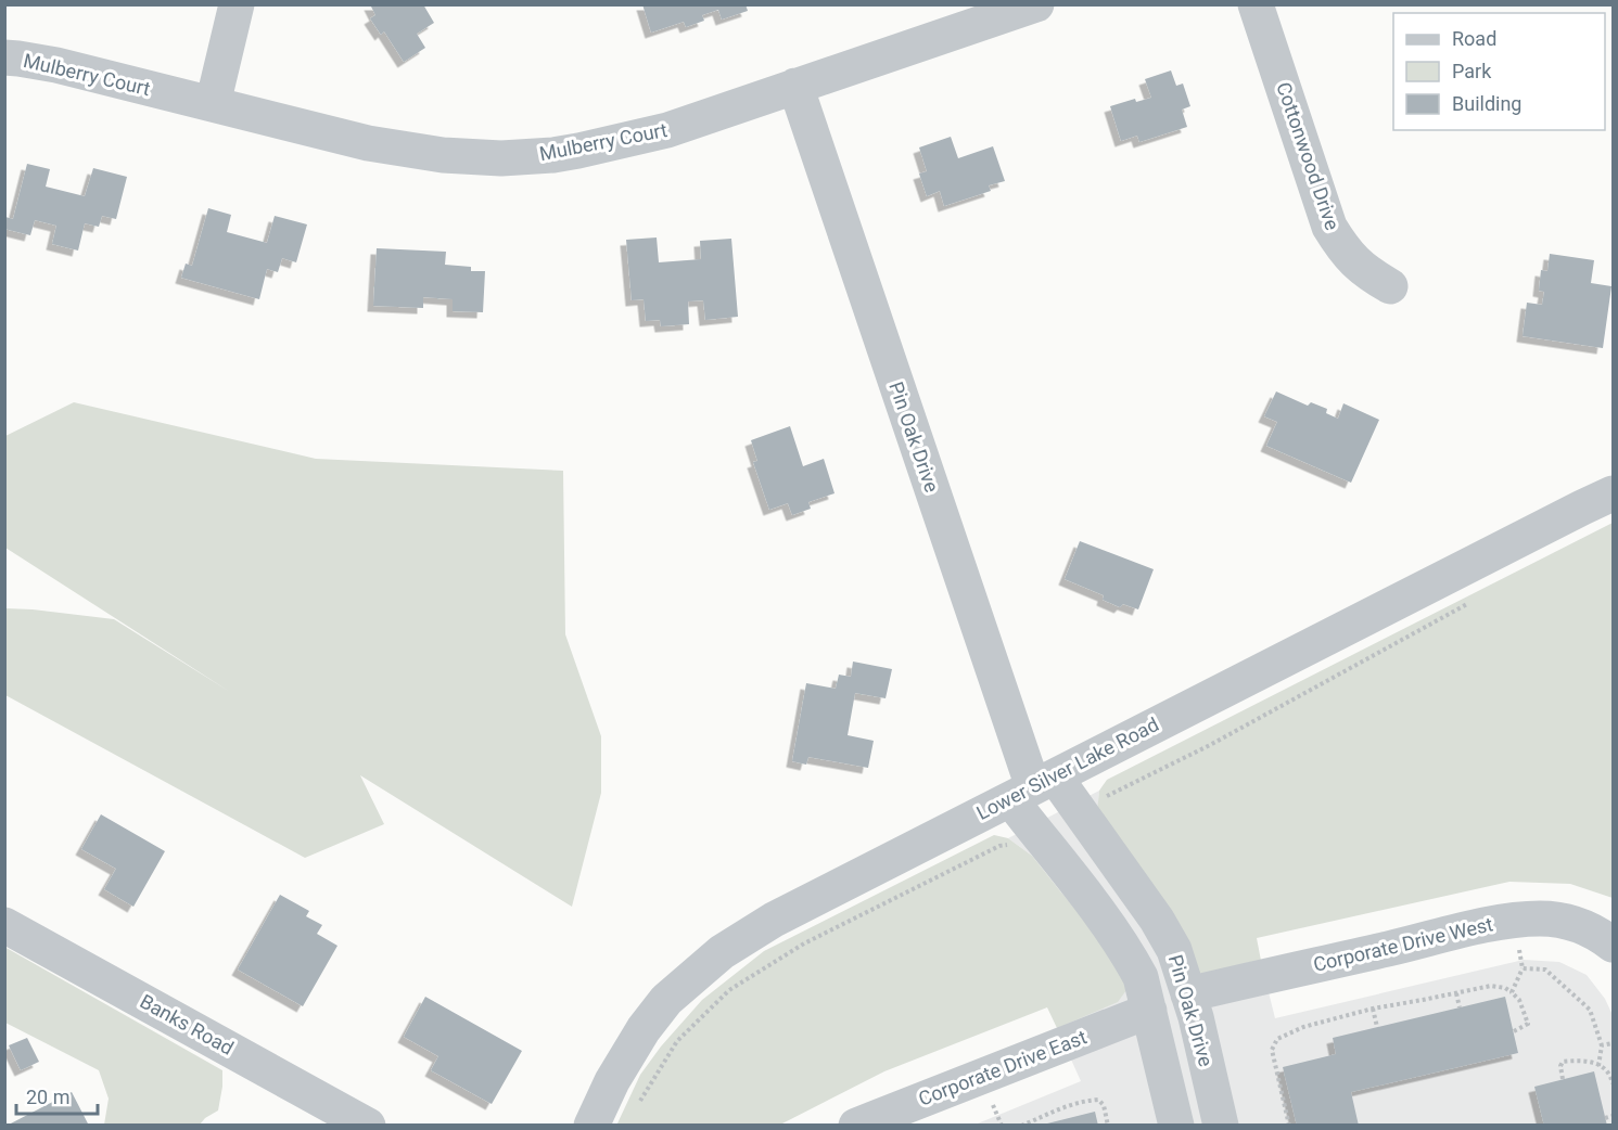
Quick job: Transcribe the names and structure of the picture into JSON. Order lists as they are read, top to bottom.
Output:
{
  "streets": {
    "street": [
      "Mulberry Court",
      "Cottonwood Drive",
      "Pin Oak Drive",
      "Lower Silver Lake Road",
      "Corporate Drive West",
      "Banks Road",
      "Corporate Drive East"
    ]
  },
  "crossings": [
    ["Mulberry Court", "Pin Oak Drive"],
    ["Pin Oak Drive", "Lower Silver Lake Road"],
    ["Pin Oak Drive", "Corporate Drive West"],
    ["Pin Oak Drive", "Corporate Drive East"]
  ],
  "legend": ["Road", "Park", "Building"],
  "scale_bar": "20 m"
}
